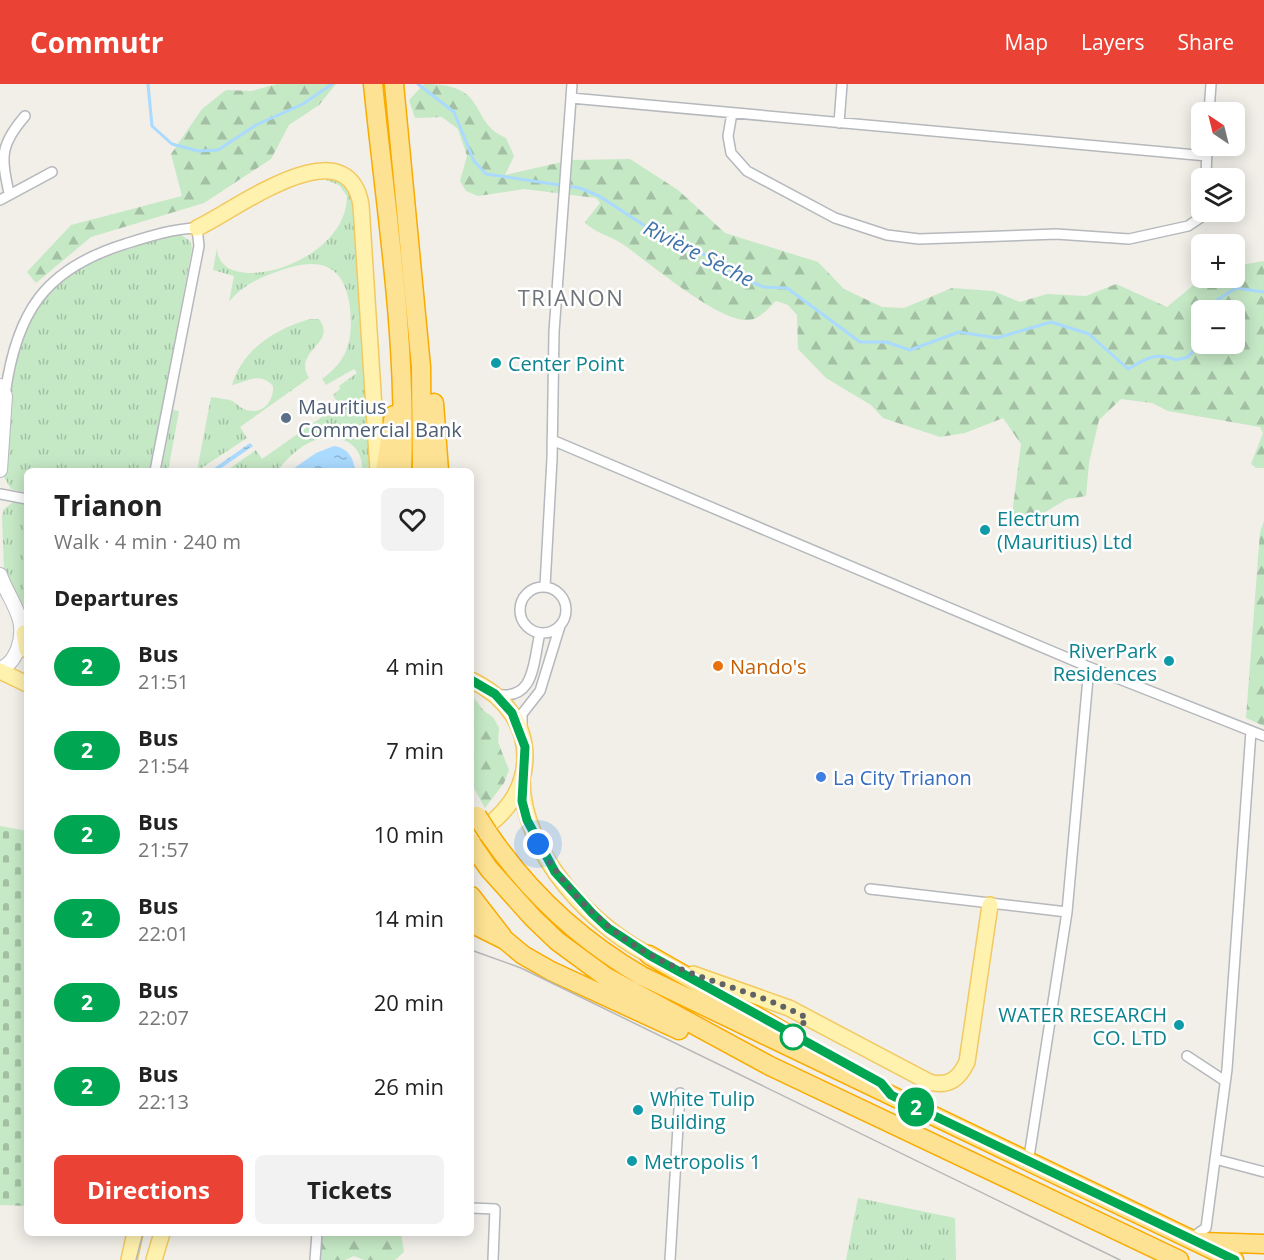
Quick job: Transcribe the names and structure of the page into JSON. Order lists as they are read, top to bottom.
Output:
{
  "districts": ["TRIANON"],
  "water": ["Rivière Sèche"],
  "places": [
    "Center Point",
    "Mauritius Commercial Bank",
    "Electrum (Mauritius) Ltd",
    "RiverPark Residences",
    "Nando's",
    "La City Trianon",
    "WATER RESEARCH CO. LTD",
    "White Tulip Building",
    "Metropolis 1"
  ],
  "lines": ["bus line 2"],
  "north": "top left",
  "page": {
    "header": "Commutr",
    "nav": ["Map", "Layers", "Share"],
    "on_map": "2",
    "map_buttons": ["+", "−"],
    "heading": [
      ["Trianon", "Walk · 4 min · 240 m"],
      "Departures"
    ],
    "list": [
      {
        "mark": "2",
        "name": "Bus",
        "note": "21:51",
        "value": "4 min"
      },
      {
        "mark": "2",
        "name": "Bus",
        "note": "21:54",
        "value": "7 min"
      },
      {
        "mark": "2",
        "name": "Bus",
        "note": "21:57",
        "value": "10 min"
      },
      {
        "mark": "2",
        "name": "Bus",
        "note": "22:01",
        "value": "14 min"
      },
      {
        "mark": "2",
        "name": "Bus",
        "note": "22:07",
        "value": "20 min"
      },
      {
        "mark": "2",
        "name": "Bus",
        "note": "22:13",
        "value": "26 min"
      }
    ],
    "buttons": ["Directions", "Tickets"]
  }
}
